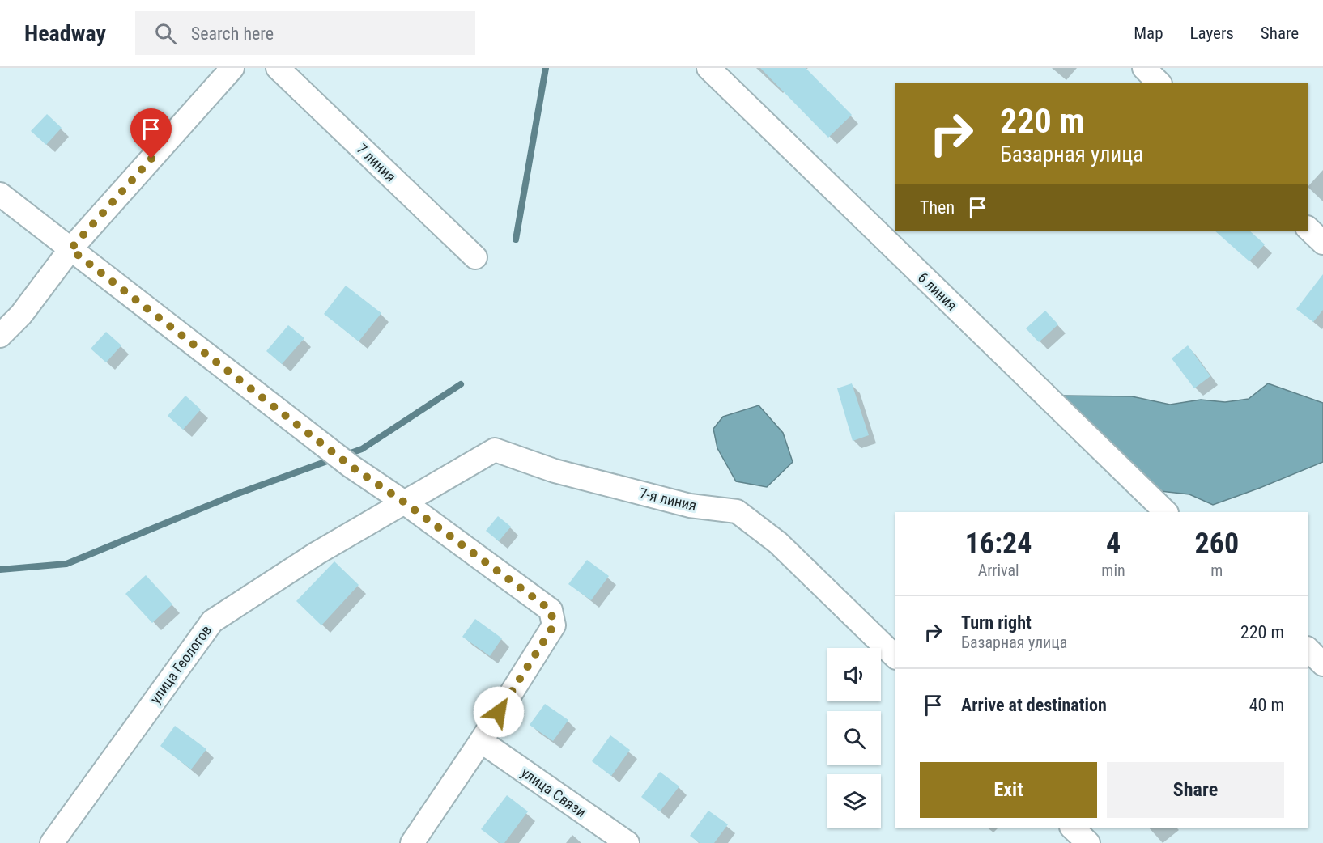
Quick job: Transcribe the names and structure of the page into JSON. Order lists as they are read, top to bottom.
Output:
{
  "streets": {
    "street": [
      "7 линия",
      "6 линия",
      "7-я линия",
      "улица Геологов",
      "улица Связи"
    ]
  },
  "crossings": [
    ["7-я линия", "улица Геологов"]
  ],
  "page": {
    "header": "Headway",
    "search": "Search here",
    "nav": ["Map", "Layers", "Share"],
    "turn": ["220 m", "Базарная улица"],
    "then": "Then",
    "eta": [
      "16:24",
      "Arrival",
      "4",
      "min",
      "260",
      "m"
    ],
    "list": [
      {
        "name": "Turn right",
        "note": "Базарная улица",
        "value": "220 m"
      },
      {
        "name": "Arrive at destination",
        "value": "40 m"
      }
    ],
    "buttons": ["Exit", "Share"]
  }
}
